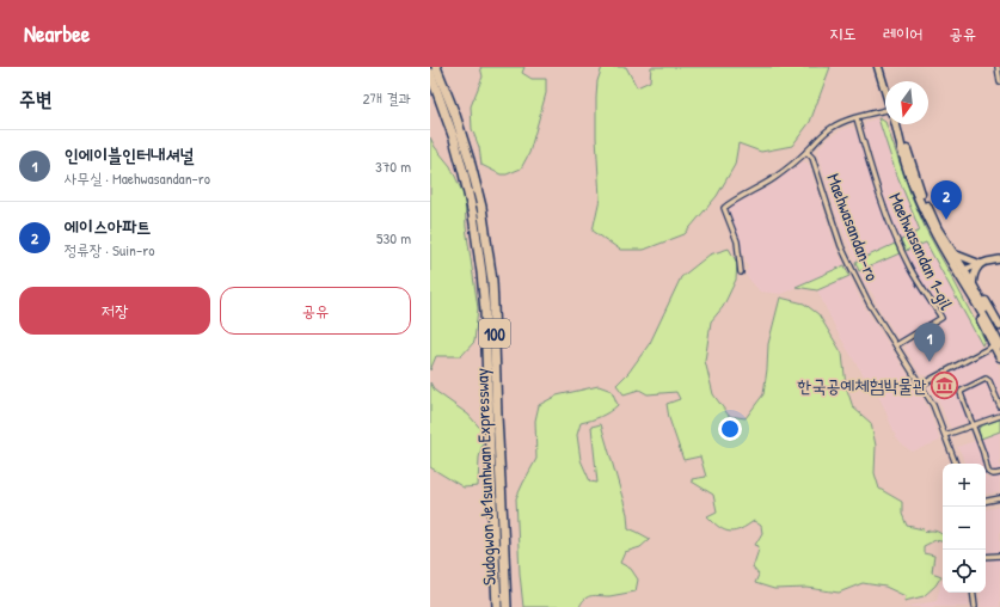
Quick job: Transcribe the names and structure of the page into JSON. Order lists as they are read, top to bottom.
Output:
{
  "streets": {
    "highway": ["100", "Sudogwon Je1sunhwan Expressway"],
    "street": ["Maehwasandan-ro", "Maehwasandan 1-gil"]
  },
  "crossings": [
    ["Maehwasandan-ro", "Maehwasandan 1-gil"]
  ],
  "places": {
    "museum": ["한국공예체험박물관"]
  },
  "north": "bottom",
  "page": {
    "header": "Nearbee",
    "nav": ["지도", "레이어", "공유"],
    "heading": ["주변", "2개 결과"],
    "list": [
      {
        "mark": "1",
        "name": "인에이블인터내셔널",
        "note": "사무실 · Maehwasandan-ro",
        "value": "370 m"
      },
      {
        "mark": "2",
        "name": "에이스아파트",
        "note": "정류장 · Suin-ro",
        "value": "530 m"
      }
    ],
    "pins": ["2", "1"],
    "buttons": ["저장", "공유"],
    "map_buttons": ["+", "−"]
  }
}
